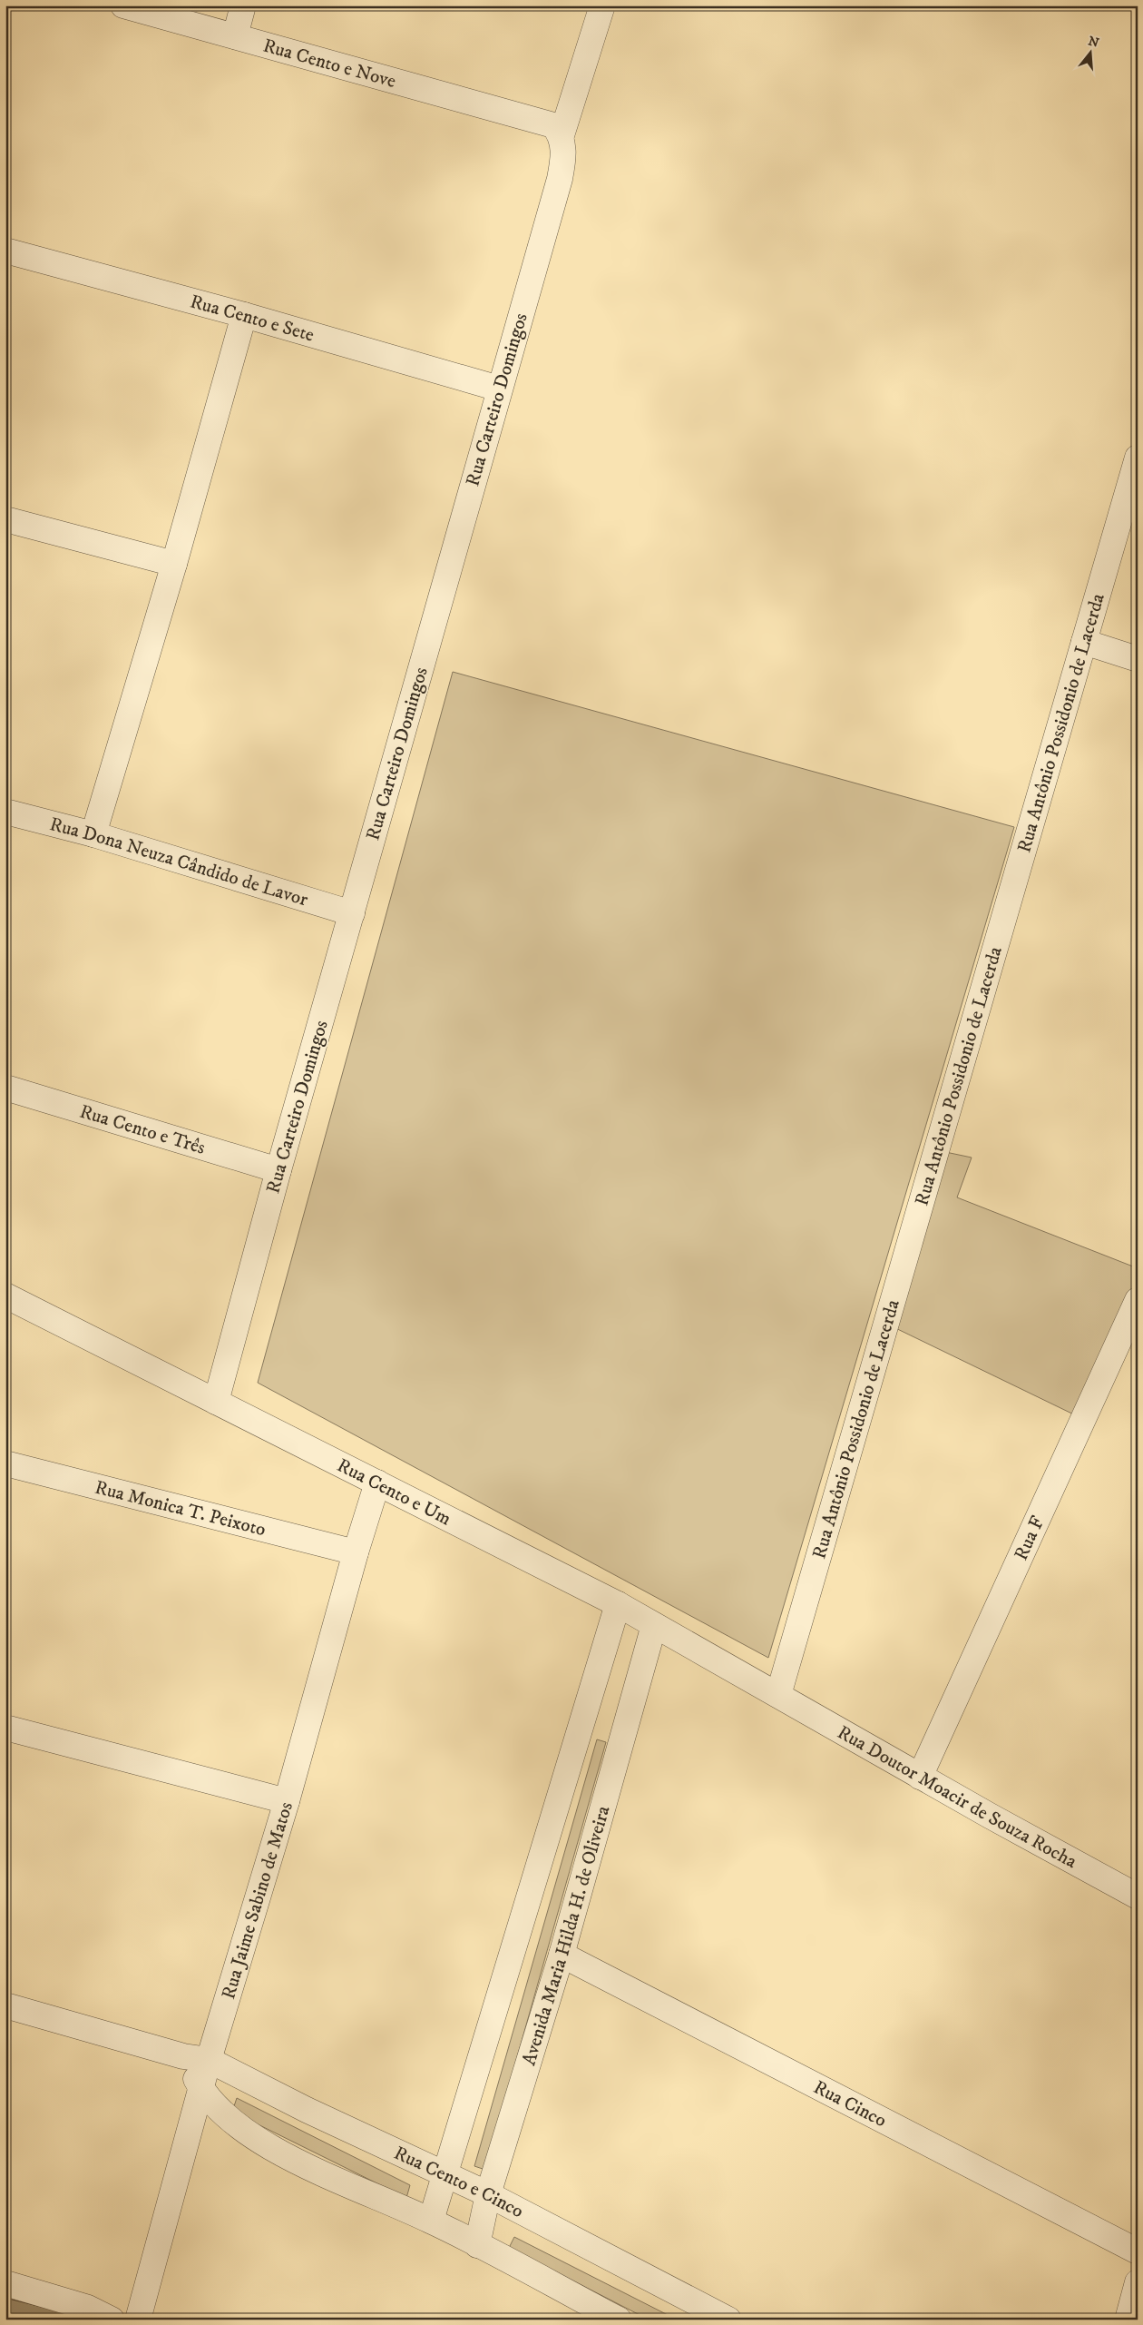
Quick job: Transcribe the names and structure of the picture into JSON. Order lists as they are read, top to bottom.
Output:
{
  "streets": {
    "street": [
      "Rua Cento e Nove",
      "Rua Cento e Sete",
      "Rua Carteiro Domingos",
      "Rua Antônio Possidonio de Lacerda",
      "Rua Dona Neuza Cândido de Lavor",
      "Rua Cento e Três",
      "Rua Cento e Um",
      "Rua Monica T. Peixoto",
      "Rua F",
      "Rua Doutor Moacir de Souza Rocha",
      "Rua Jaime Sabino de Matos",
      "Avenida Maria Hilda H. de Oliveira",
      "Rua Cinco",
      "Rua Cento e Cinco"
    ]
  },
  "crossings": [
    ["Rua Cento e Nove", "Rua Carteiro Domingos"],
    ["Rua Cento e Sete", "Rua Carteiro Domingos"],
    ["Rua Carteiro Domingos", "Rua Dona Neuza Cândido de Lavor"],
    ["Rua Carteiro Domingos", "Rua Cento e Três"],
    ["Rua Carteiro Domingos", "Rua Cento e Um"],
    ["Rua Antônio Possidonio de Lacerda", "Rua Cento e Um"],
    ["Rua Antônio Possidonio de Lacerda", "Rua Doutor Moacir de Souza Rocha"],
    ["Rua Cento e Um", "Rua Doutor Moacir de Souza Rocha"],
    ["Rua Cento e Um", "Rua Jaime Sabino de Matos"],
    ["Rua Cento e Um", "Avenida Maria Hilda H. de Oliveira"],
    ["Rua Monica T. Peixoto", "Rua Jaime Sabino de Matos"],
    ["Rua F", "Rua Doutor Moacir de Souza Rocha"],
    ["Rua Jaime Sabino de Matos", "Rua Cento e Cinco"],
    ["Avenida Maria Hilda H. de Oliveira", "Rua Cinco"],
    ["Avenida Maria Hilda H. de Oliveira", "Rua Cento e Cinco"]
  ],
  "north": "top"
}
